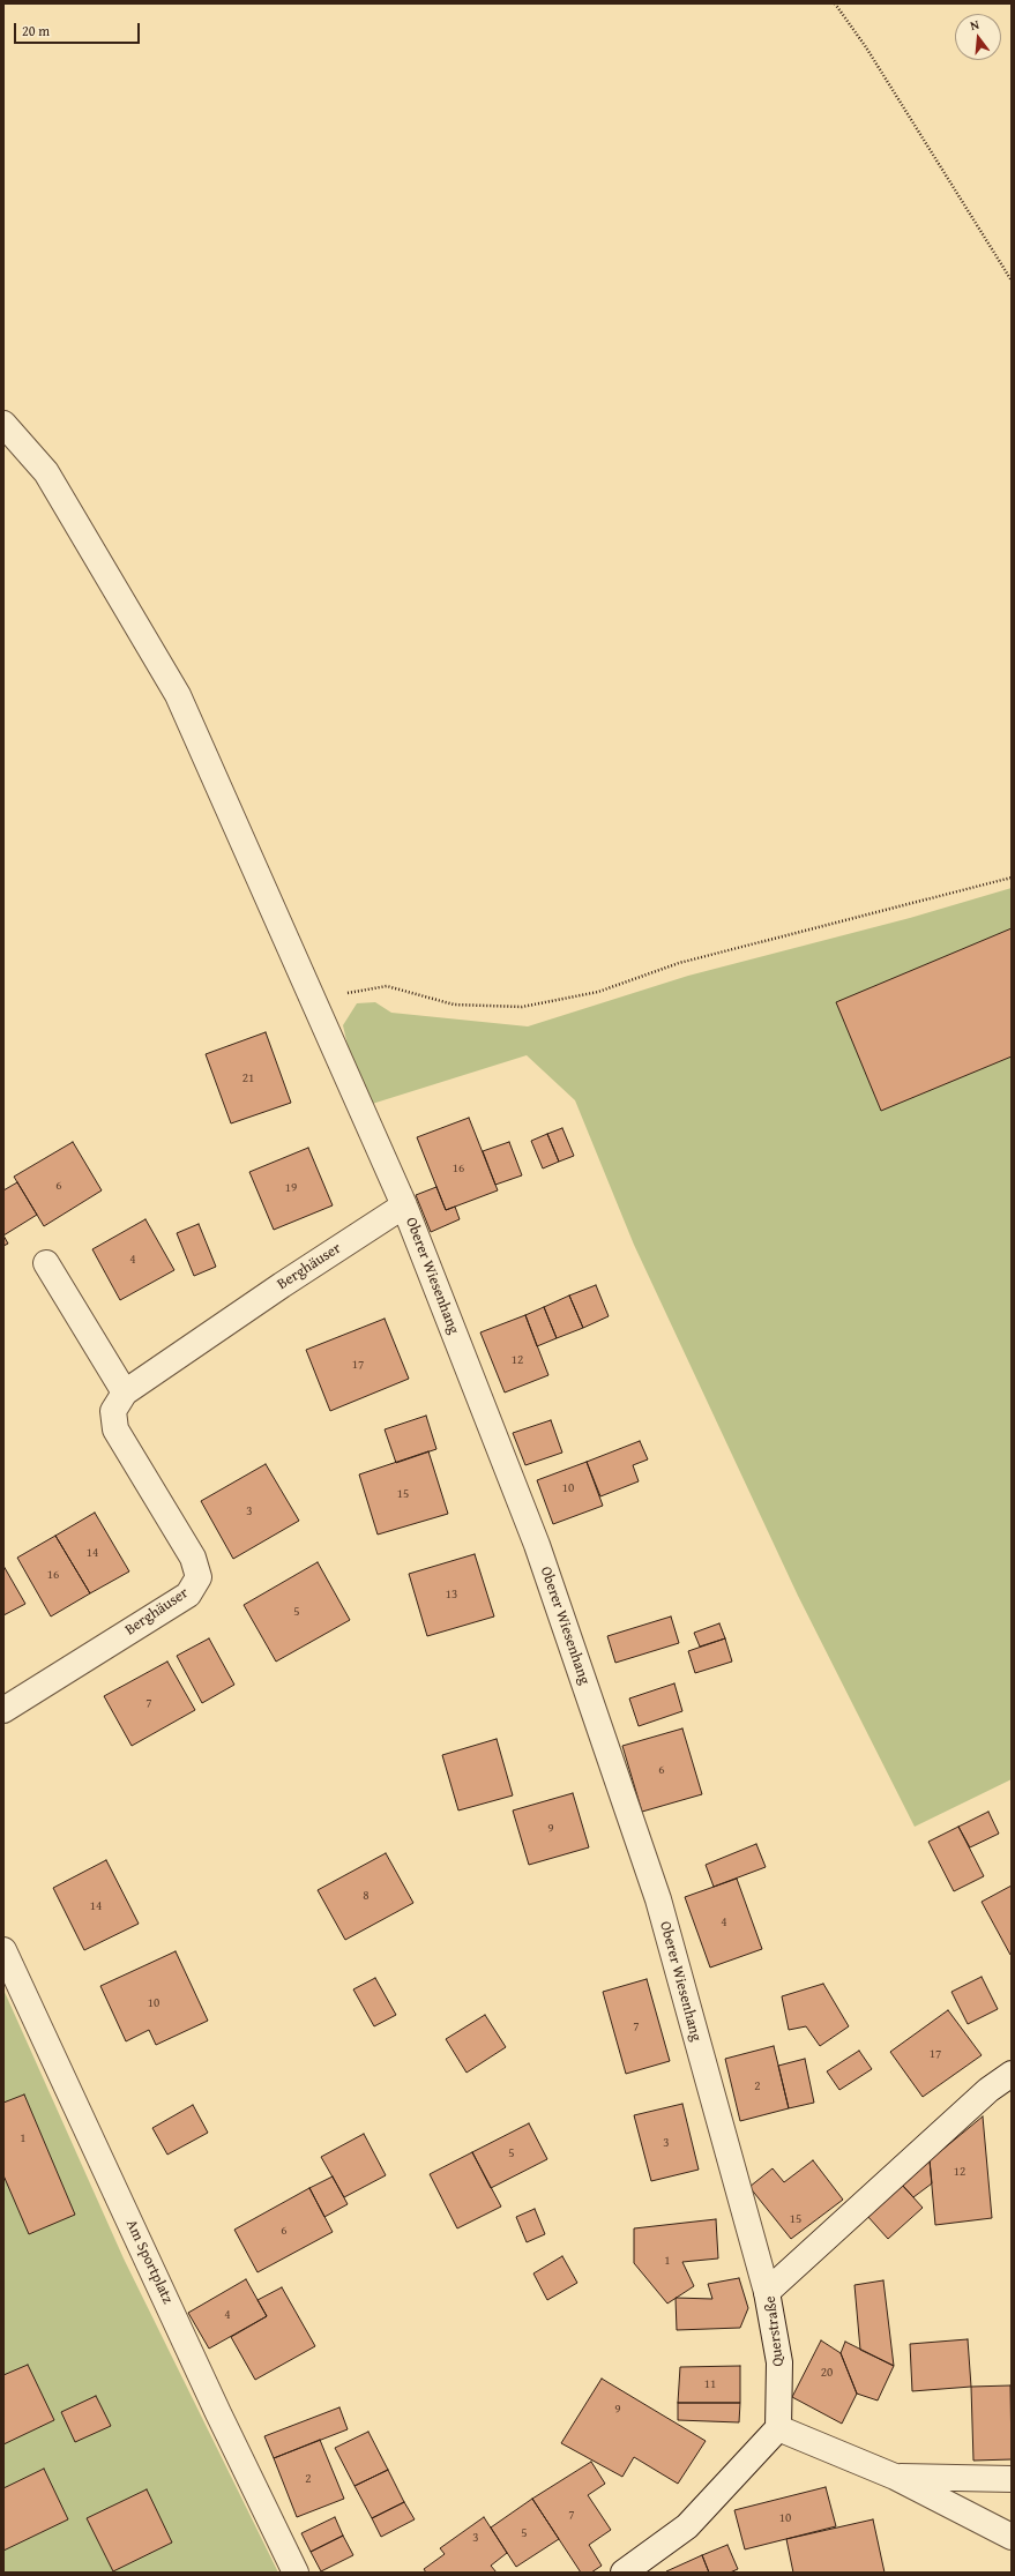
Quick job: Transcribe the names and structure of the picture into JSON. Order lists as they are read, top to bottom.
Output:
{
  "streets": {
    "street": [
      "Berghäuser",
      "Oberer Wiesenhang",
      "Am Sportplatz",
      "Querstraße"
    ]
  },
  "crossings": [
    ["Berghäuser", "Oberer Wiesenhang"],
    ["Oberer Wiesenhang", "Querstraße"]
  ],
  "house_numbers": [
    "21",
    "16",
    "6",
    "19",
    "4",
    "12",
    "17",
    "10",
    "15",
    "3",
    "14",
    "16",
    "13",
    "5",
    "7",
    "6",
    "9",
    "8",
    "14",
    "4",
    "10",
    "7",
    "17",
    "2",
    "1",
    "3",
    "5",
    "12",
    "15",
    "6",
    "1",
    "4",
    "20",
    "11",
    "9",
    "2",
    "7",
    "10",
    "5",
    "3"
  ],
  "scale_bar": "20 m",
  "north": "top"
}
